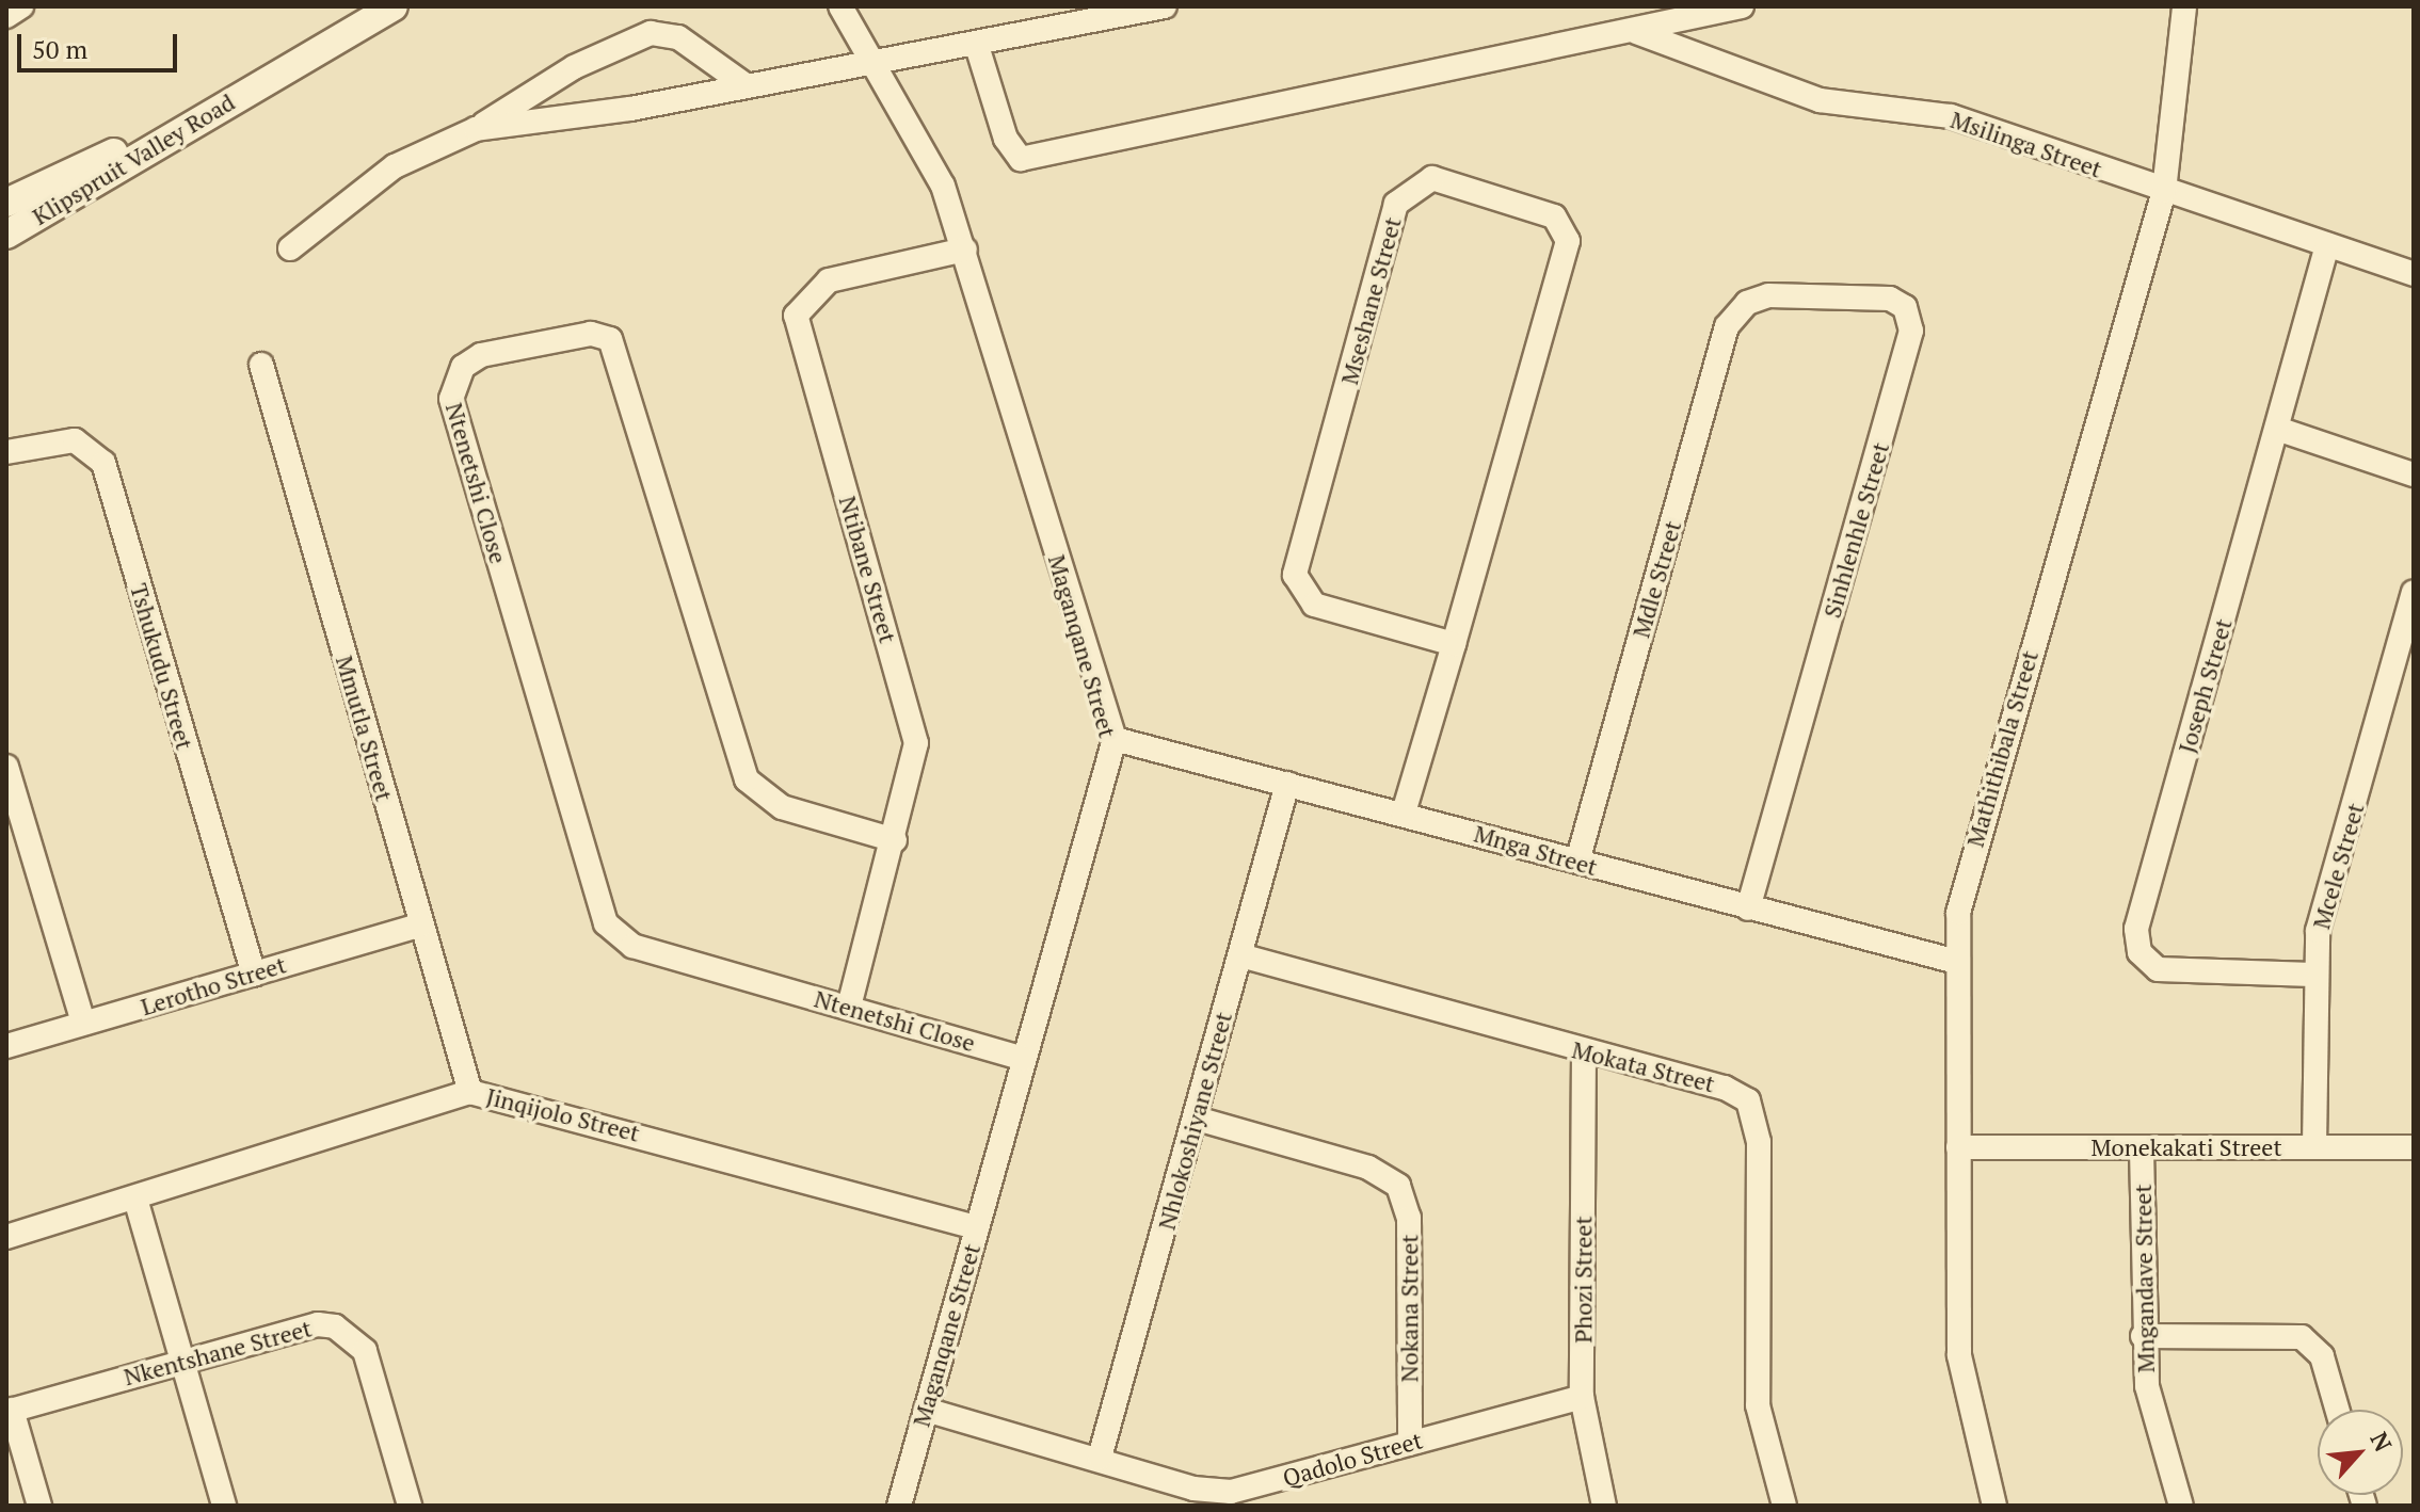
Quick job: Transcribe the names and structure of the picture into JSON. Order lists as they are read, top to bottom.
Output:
{
  "streets": {
    "street": [
      "Msilinga Street",
      "Klipspruit Valley Road",
      "Mseshane Street",
      "Ntenetshi Close",
      "Sinhlenhle Street",
      "Ntibane Street",
      "Mdle Street",
      "Maganqane Street",
      "Tshukudu Street",
      "Joseph Street",
      "Mmutla Street",
      "Mathithibala Street",
      "Mnga Street",
      "Mcele Street",
      "Lerotho Street",
      "Mokata Street",
      "Jinqijolo Street",
      "Nhlokoshiyane Street",
      "Monekakati Street",
      "Mngandave Street",
      "Phozi Street",
      "Nokana Street",
      "Nkentshane Street",
      "Qadolo Street"
    ]
  },
  "crossings": [
    ["Msilinga Street", "Joseph Street"],
    ["Msilinga Street", "Mathithibala Street"],
    ["Mseshane Street", "Mnga Street"],
    ["Ntenetshi Close", "Ntibane Street"],
    ["Ntenetshi Close", "Maganqane Street"],
    ["Sinhlenhle Street", "Mdle Street"],
    ["Sinhlenhle Street", "Mnga Street"],
    ["Ntibane Street", "Maganqane Street"],
    ["Mdle Street", "Mnga Street"],
    ["Maganqane Street", "Mnga Street"],
    ["Maganqane Street", "Jinqijolo Street"],
    ["Maganqane Street", "Qadolo Street"],
    ["Tshukudu Street", "Lerotho Street"],
    ["Joseph Street", "Mcele Street"],
    ["Mmutla Street", "Lerotho Street"],
    ["Mmutla Street", "Jinqijolo Street"],
    ["Mathithibala Street", "Mnga Street"],
    ["Mathithibala Street", "Monekakati Street"],
    ["Mnga Street", "Nhlokoshiyane Street"],
    ["Mcele Street", "Monekakati Street"],
    ["Mokata Street", "Nhlokoshiyane Street"],
    ["Mokata Street", "Phozi Street"],
    ["Nhlokoshiyane Street", "Nokana Street"],
    ["Nhlokoshiyane Street", "Qadolo Street"],
    ["Monekakati Street", "Mngandave Street"],
    ["Phozi Street", "Qadolo Street"],
    ["Nokana Street", "Qadolo Street"]
  ],
  "scale_bar": "50 m",
  "north": "top right"
}
